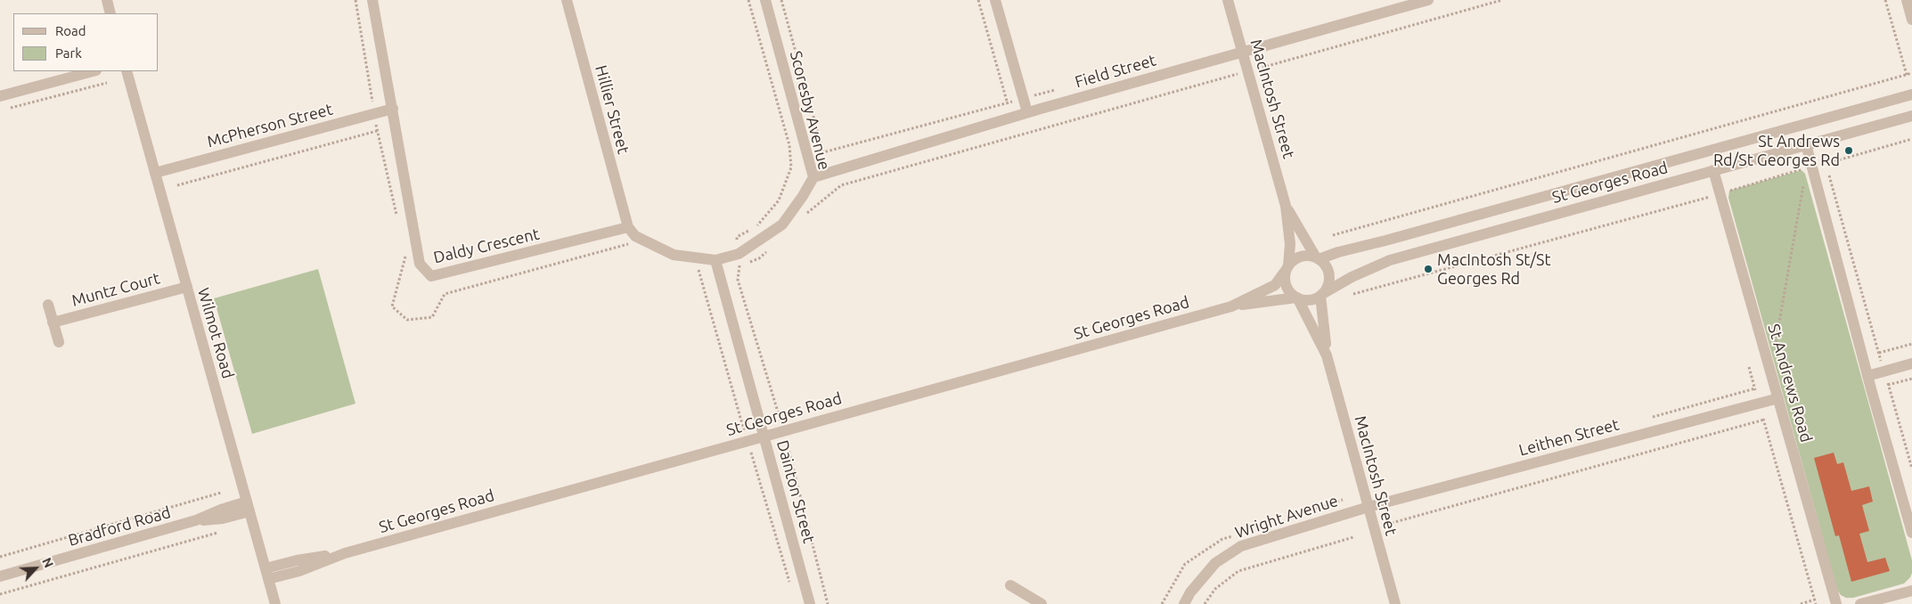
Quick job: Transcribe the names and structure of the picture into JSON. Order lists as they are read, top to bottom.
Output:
{
  "streets": {
    "street": [
      "Field Street",
      "MacIntosh Street",
      "Hillier Street",
      "Scoresby Avenue",
      "McPherson Street",
      "St Georges Road",
      "Daldy Crescent",
      "Muntz Court",
      "Wilmot Road",
      "St Andrews Road",
      "Leithen Street",
      "Dainton Street",
      "Wright Avenue",
      "Bradford Road"
    ]
  },
  "crossings": [
    ["Field Street", "MacIntosh Street"],
    ["Field Street", "Scoresby Avenue"],
    ["MacIntosh Street", "St Georges Road"],
    ["MacIntosh Street", "Leithen Street"],
    ["MacIntosh Street", "Wright Avenue"],
    ["Hillier Street", "Daldy Crescent"],
    ["Scoresby Avenue", "Dainton Street"],
    ["McPherson Street", "Daldy Crescent"],
    ["McPherson Street", "Wilmot Road"],
    ["St Georges Road", "Wilmot Road"],
    ["St Georges Road", "St Andrews Road"],
    ["St Georges Road", "Dainton Street"],
    ["Muntz Court", "Wilmot Road"],
    ["Wilmot Road", "Bradford Road"],
    ["St Andrews Road", "Leithen Street"],
    ["Leithen Street", "Wright Avenue"]
  ],
  "places": ["St Andrews Rd/St Georges Rd", "MacIntosh St/St Georges Rd"],
  "legend": ["Road", "Park"],
  "north": "top right"
}
